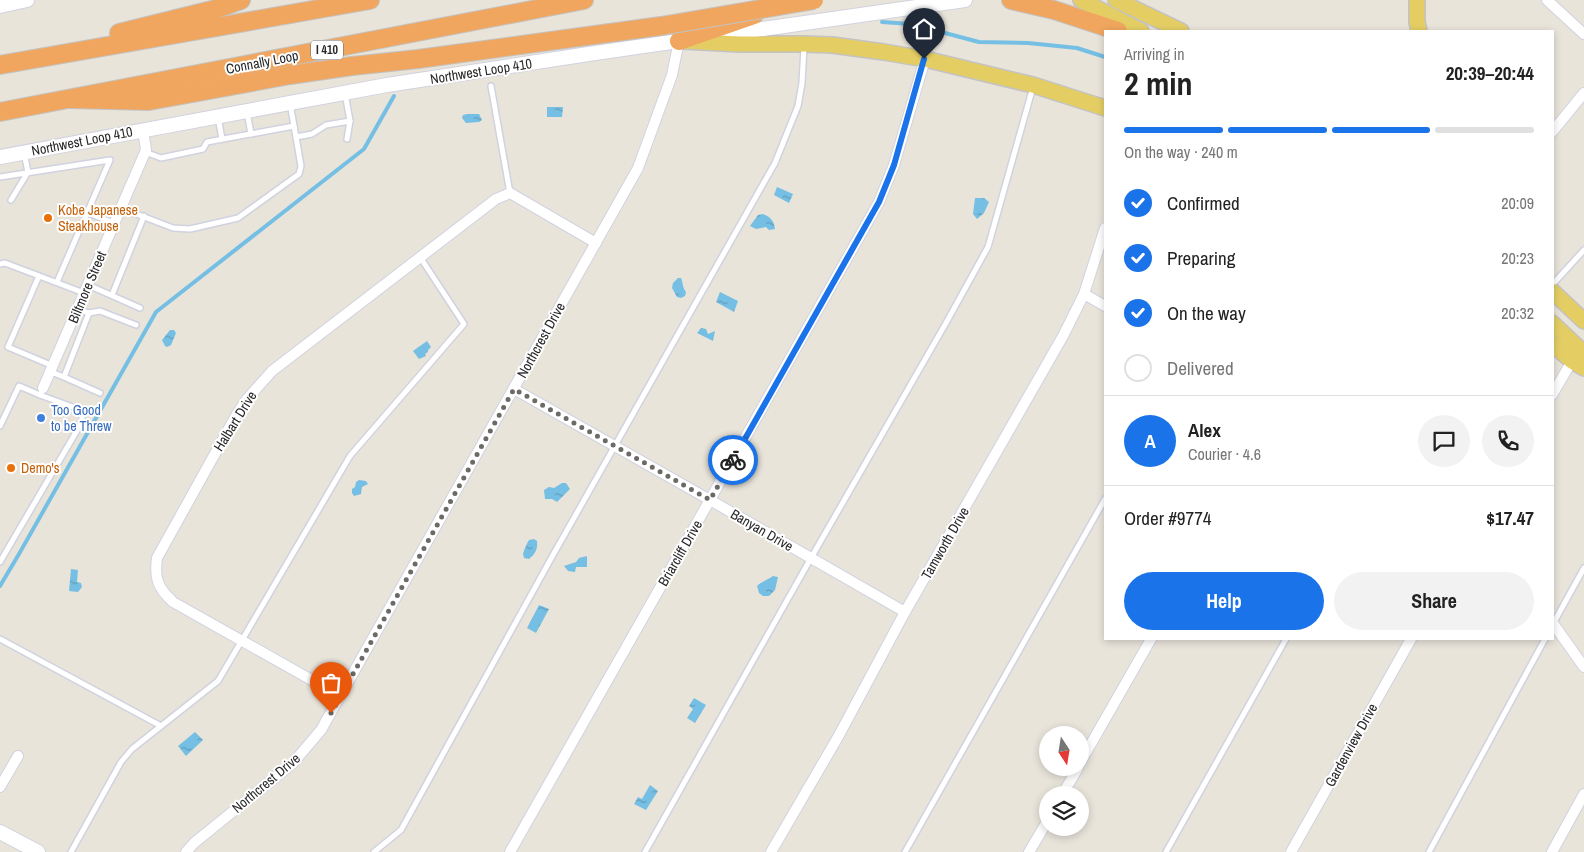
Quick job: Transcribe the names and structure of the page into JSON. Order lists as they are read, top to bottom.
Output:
{
  "streets": {
    "highway": ["I 410", "Connally Loop"],
    "main road": ["Northwest Loop 410"],
    "street": [
      "Biltmore Street",
      "Northcrest Drive",
      "Halbart Drive",
      "Banyan Drive",
      "Tamworth Drive",
      "Briarcliff Drive",
      "Gardenview Drive"
    ]
  },
  "crossings": [
    ["Northwest Loop 410", "Biltmore Street"],
    ["Northwest Loop 410", "Northcrest Drive"],
    ["Northcrest Drive", "Halbart Drive"],
    ["Northcrest Drive", "Banyan Drive"],
    ["Banyan Drive", "Tamworth Drive"],
    ["Banyan Drive", "Briarcliff Drive"]
  ],
  "places": ["Kobe Japanese Steakhouse", "Too Good to be Threw", "Demo's"],
  "north": "bottom",
  "page": {
    "heading": ["2 min", "Arriving in", "20:39–20:44"],
    "panel": [
      "Alex",
      "Courier · 4.6",
      "Order #9774",
      "$17.47"
    ],
    "bar": "On the way · 240 m",
    "list": [
      ["Confirmed", "20:09"],
      ["Preparing", "20:23"],
      ["On the way", "20:32"],
      "Delivered"
    ],
    "round": "A",
    "buttons": ["Help", "Share"]
  }
}
